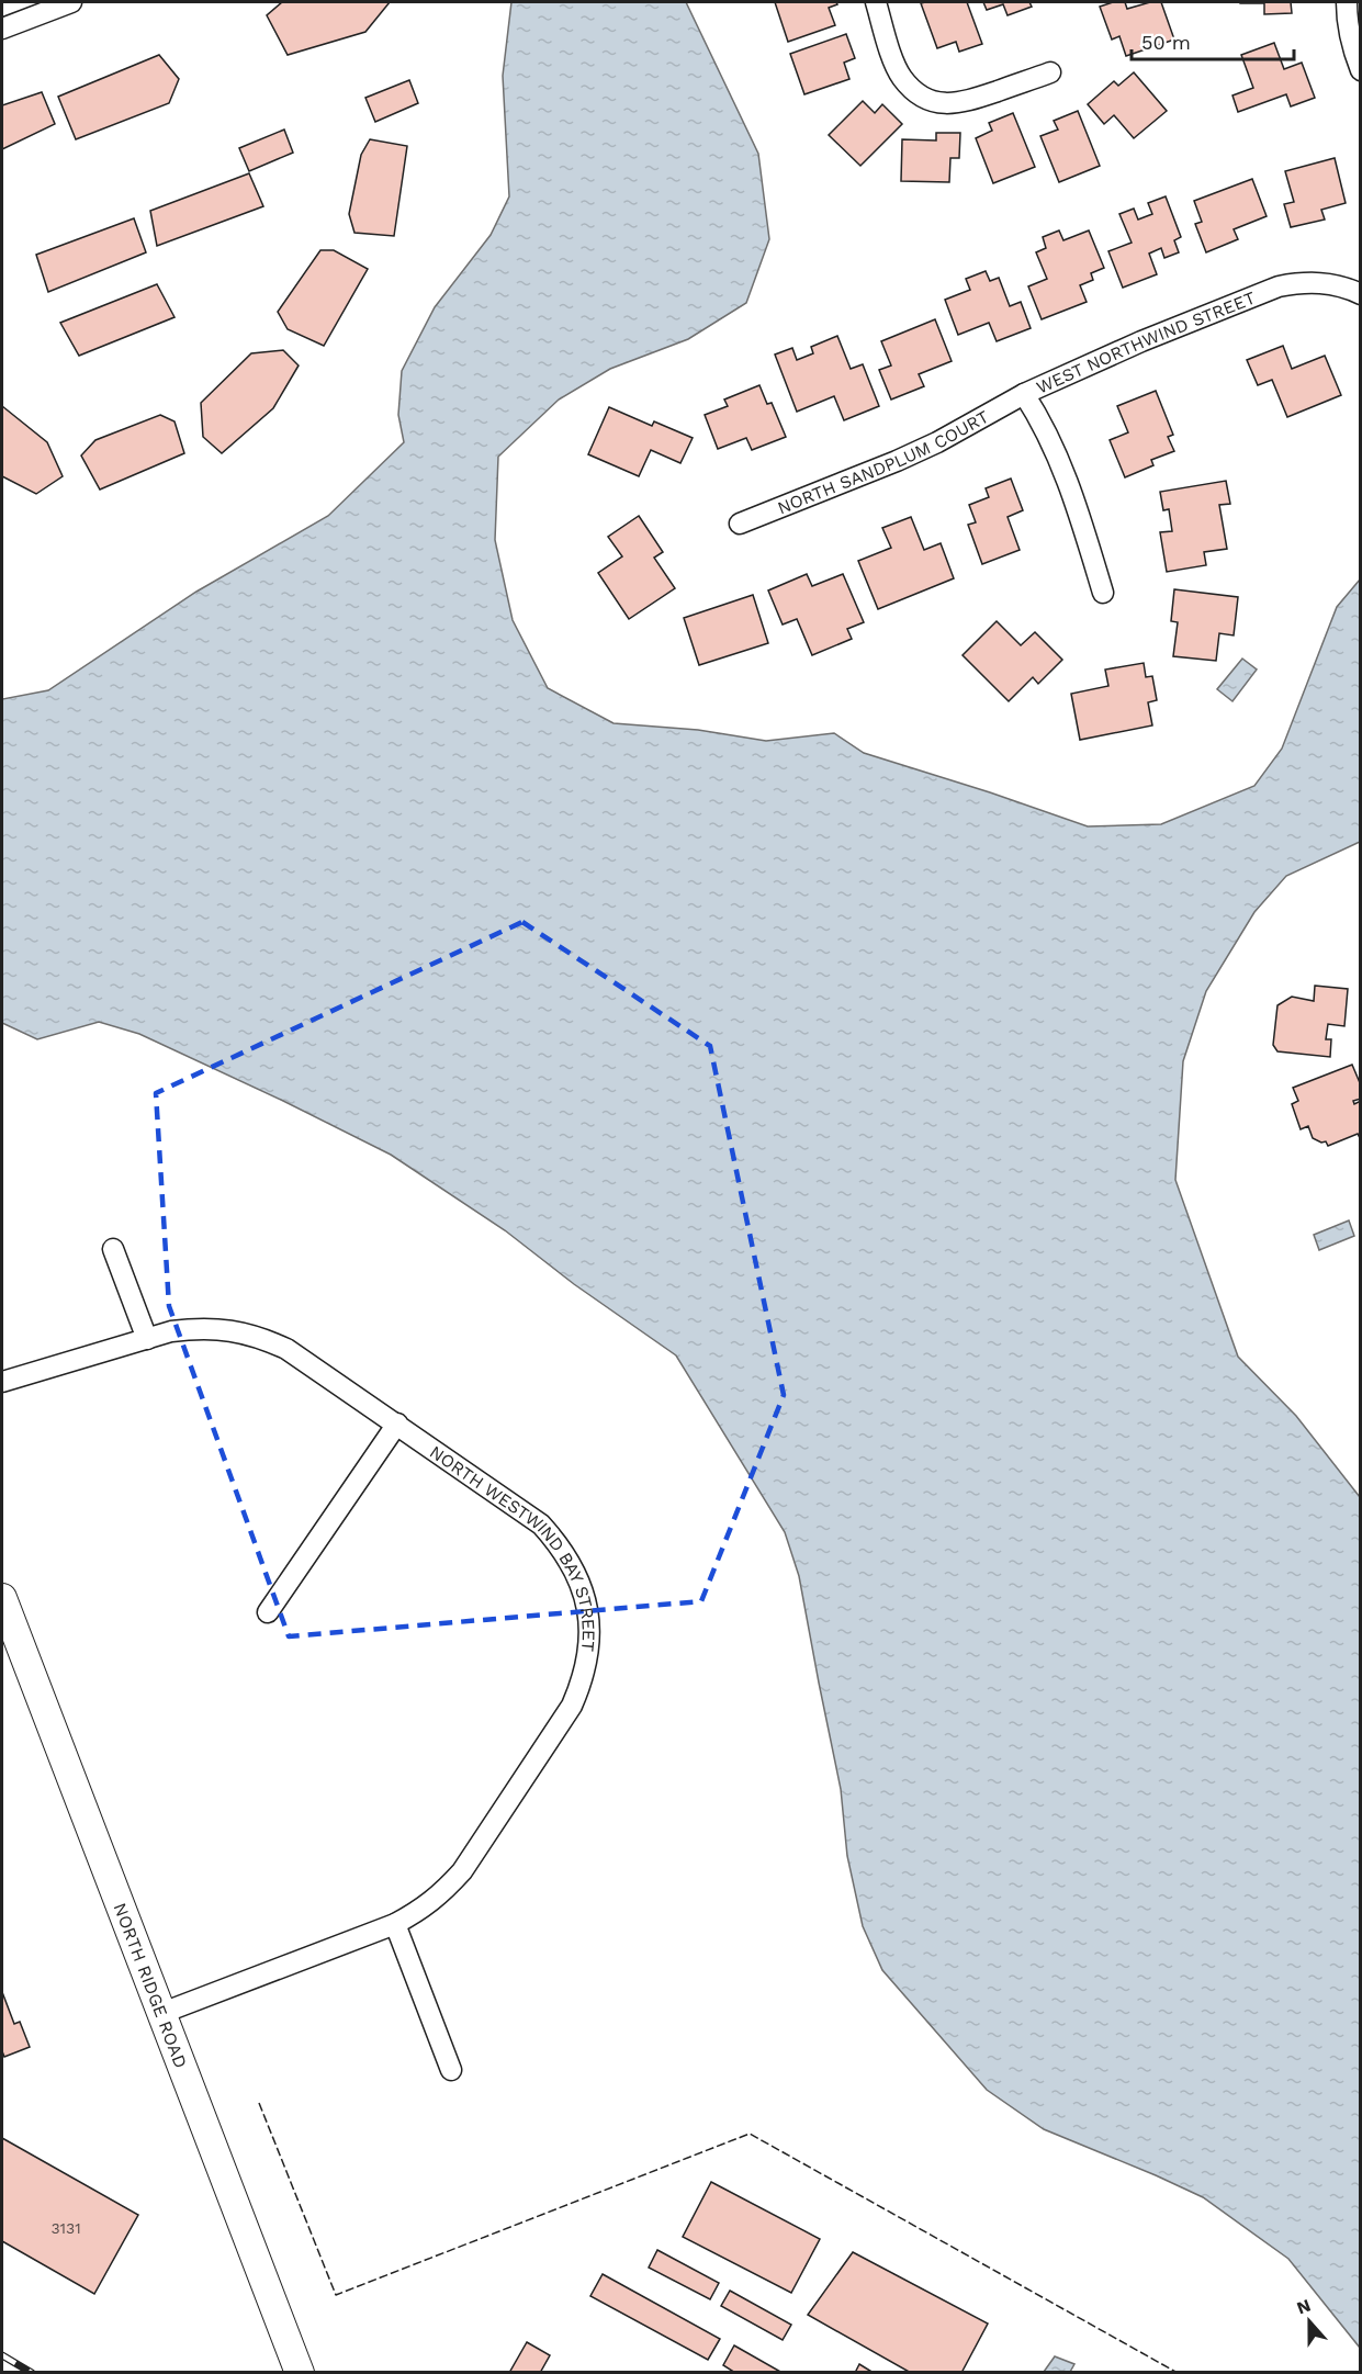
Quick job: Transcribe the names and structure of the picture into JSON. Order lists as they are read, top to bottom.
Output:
{
  "streets": {
    "main road": ["NORTH RIDGE ROAD"],
    "street": ["WEST NORTHWIND STREET", "NORTH SANDPLUM COURT", "NORTH WESTWIND BAY STREET"]
  },
  "crossings": [
    ["WEST NORTHWIND STREET", "NORTH SANDPLUM COURT"],
    ["NORTH WESTWIND BAY STREET", "NORTH RIDGE ROAD"]
  ],
  "house_numbers": ["3131"],
  "scale_bar": "50 m",
  "north": "top"
}
